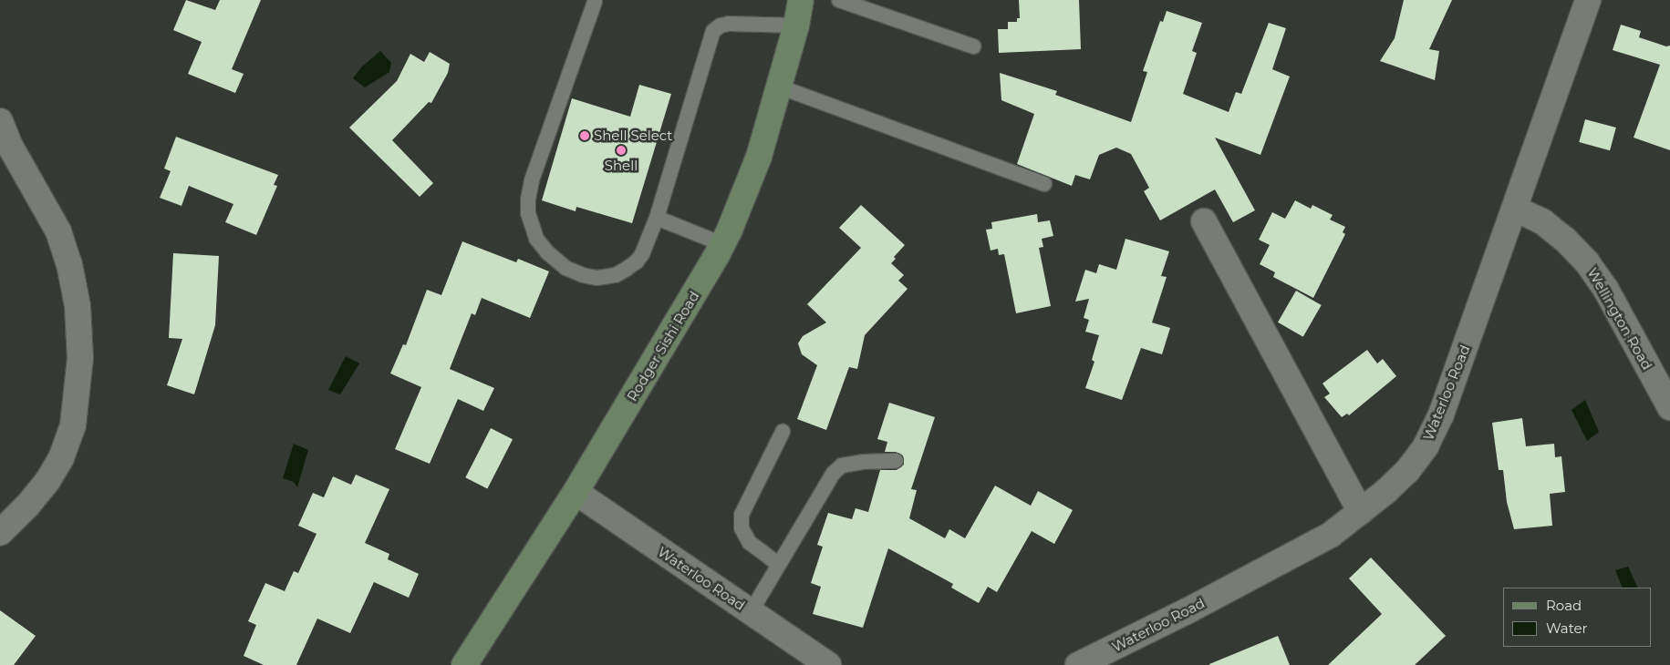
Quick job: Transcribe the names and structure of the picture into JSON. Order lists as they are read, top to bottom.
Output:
{
  "streets": {
    "main road": ["Rodger Sishi Road"],
    "street": ["Wellington Road", "Waterloo Road"]
  },
  "crossings": [
    ["Wellington Road", "Waterloo Road"],
    ["Rodger Sishi Road", "Waterloo Road"]
  ],
  "places": ["Shell Select", "Shell"],
  "legend": ["Road", "Water"]
}
